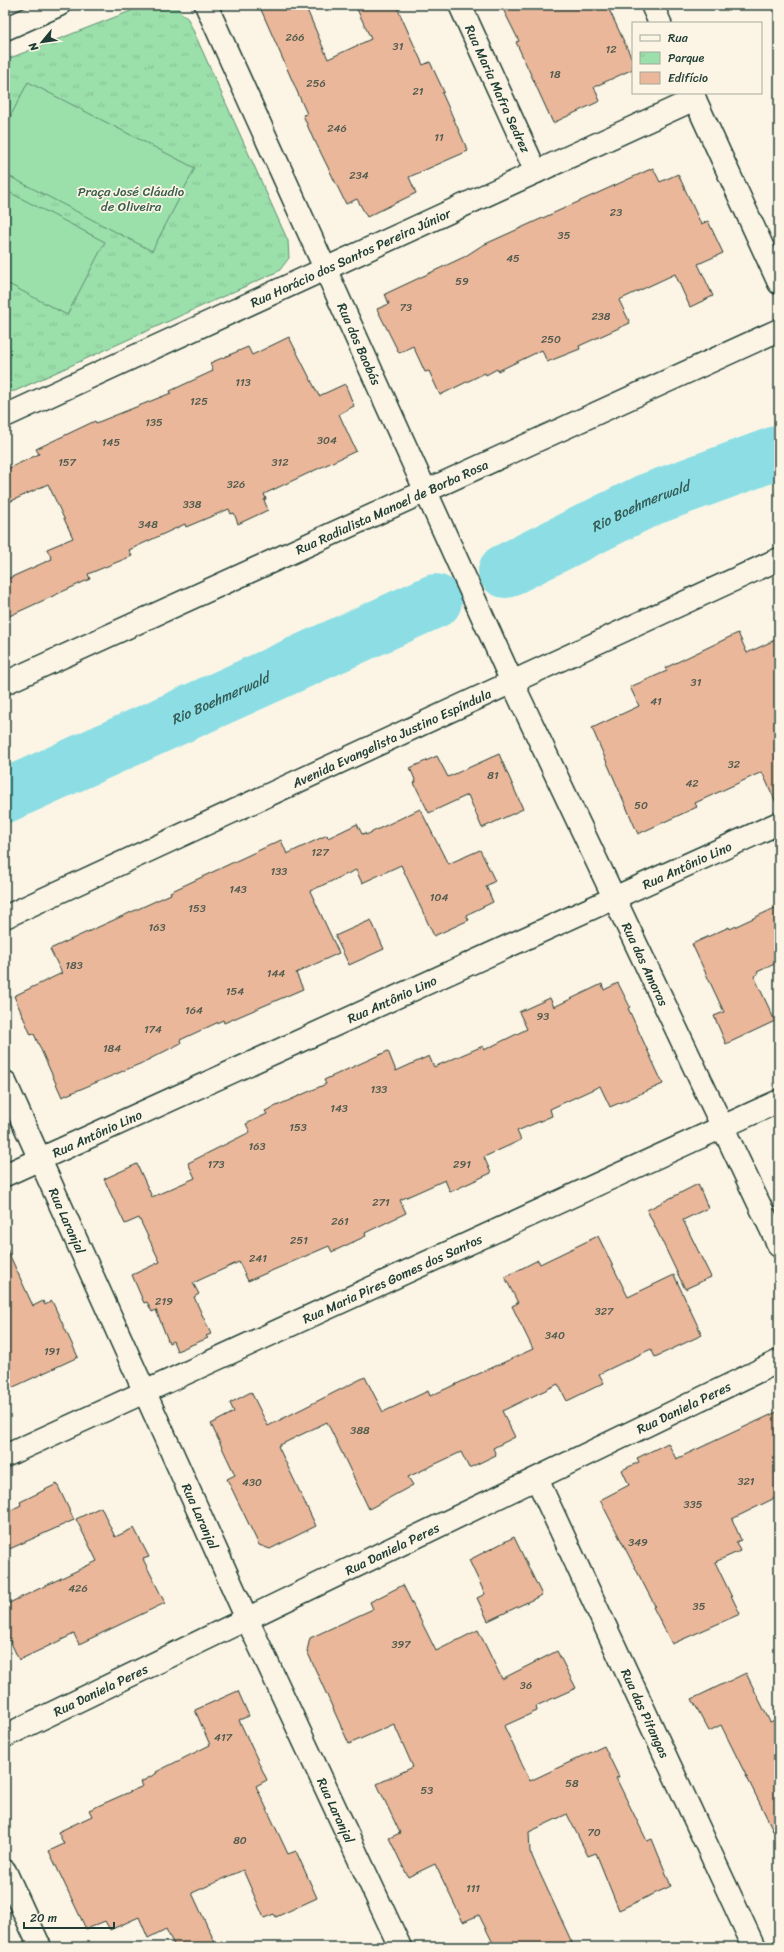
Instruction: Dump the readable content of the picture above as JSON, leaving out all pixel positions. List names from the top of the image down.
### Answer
{
  "streets": {
    "street": [
      "Rua Maria Mafra Sedrez",
      "Rua Horácio dos Santos Pereira Júnior",
      "Rua dos Baobás",
      "Rua Radialista Manoel de Borba Rosa",
      "Avenida Evangelista Justino Espíndula",
      "Rua Antônio Lino",
      "Rua das Amoras",
      "Rua Laranjal",
      "Rua Maria Pires Gomes dos Santos",
      "Rua Daniela Peres",
      "Rua das Pitangas"
    ]
  },
  "crossings": [
    ["Rua Maria Mafra Sedrez", "Rua Horácio dos Santos Pereira Júnior"],
    ["Rua Horácio dos Santos Pereira Júnior", "Rua dos Baobás"],
    ["Rua dos Baobás", "Rua Radialista Manoel de Borba Rosa"],
    ["Rua dos Baobás", "Avenida Evangelista Justino Espíndula"],
    ["Rua dos Baobás", "Rua das Amoras"],
    ["Avenida Evangelista Justino Espíndula", "Rua das Amoras"],
    ["Rua Antônio Lino", "Rua das Amoras"],
    ["Rua Antônio Lino", "Rua Laranjal"],
    ["Rua das Amoras", "Rua Maria Pires Gomes dos Santos"],
    ["Rua Laranjal", "Rua Maria Pires Gomes dos Santos"],
    ["Rua Laranjal", "Rua Daniela Peres"],
    ["Rua Daniela Peres", "Rua das Pitangas"]
  ],
  "water": ["Rio Boehmerwald"],
  "parks": ["Praça José Cláudio de Oliveira"],
  "house_numbers": [
    "266",
    "31",
    "12",
    "18",
    "256",
    "21",
    "246",
    "11",
    "234",
    "23",
    "35",
    "45",
    "59",
    "73",
    "238",
    "250",
    "113",
    "125",
    "135",
    "304",
    "145",
    "157",
    "312",
    "326",
    "338",
    "348",
    "31",
    "41",
    "32",
    "81",
    "42",
    "50",
    "127",
    "133",
    "143",
    "104",
    "153",
    "163",
    "183",
    "144",
    "154",
    "164",
    "93",
    "174",
    "184",
    "133",
    "143",
    "153",
    "163",
    "173",
    "291",
    "271",
    "261",
    "251",
    "241",
    "219",
    "327",
    "340",
    "191",
    "388",
    "321",
    "430",
    "335",
    "349",
    "426",
    "35",
    "397",
    "36",
    "417",
    "58",
    "53",
    "70",
    "80",
    "111"
  ],
  "legend": ["Rua", "Parque", "Edifício"],
  "scale_bar": "20 m",
  "north": "bottom left"
}
